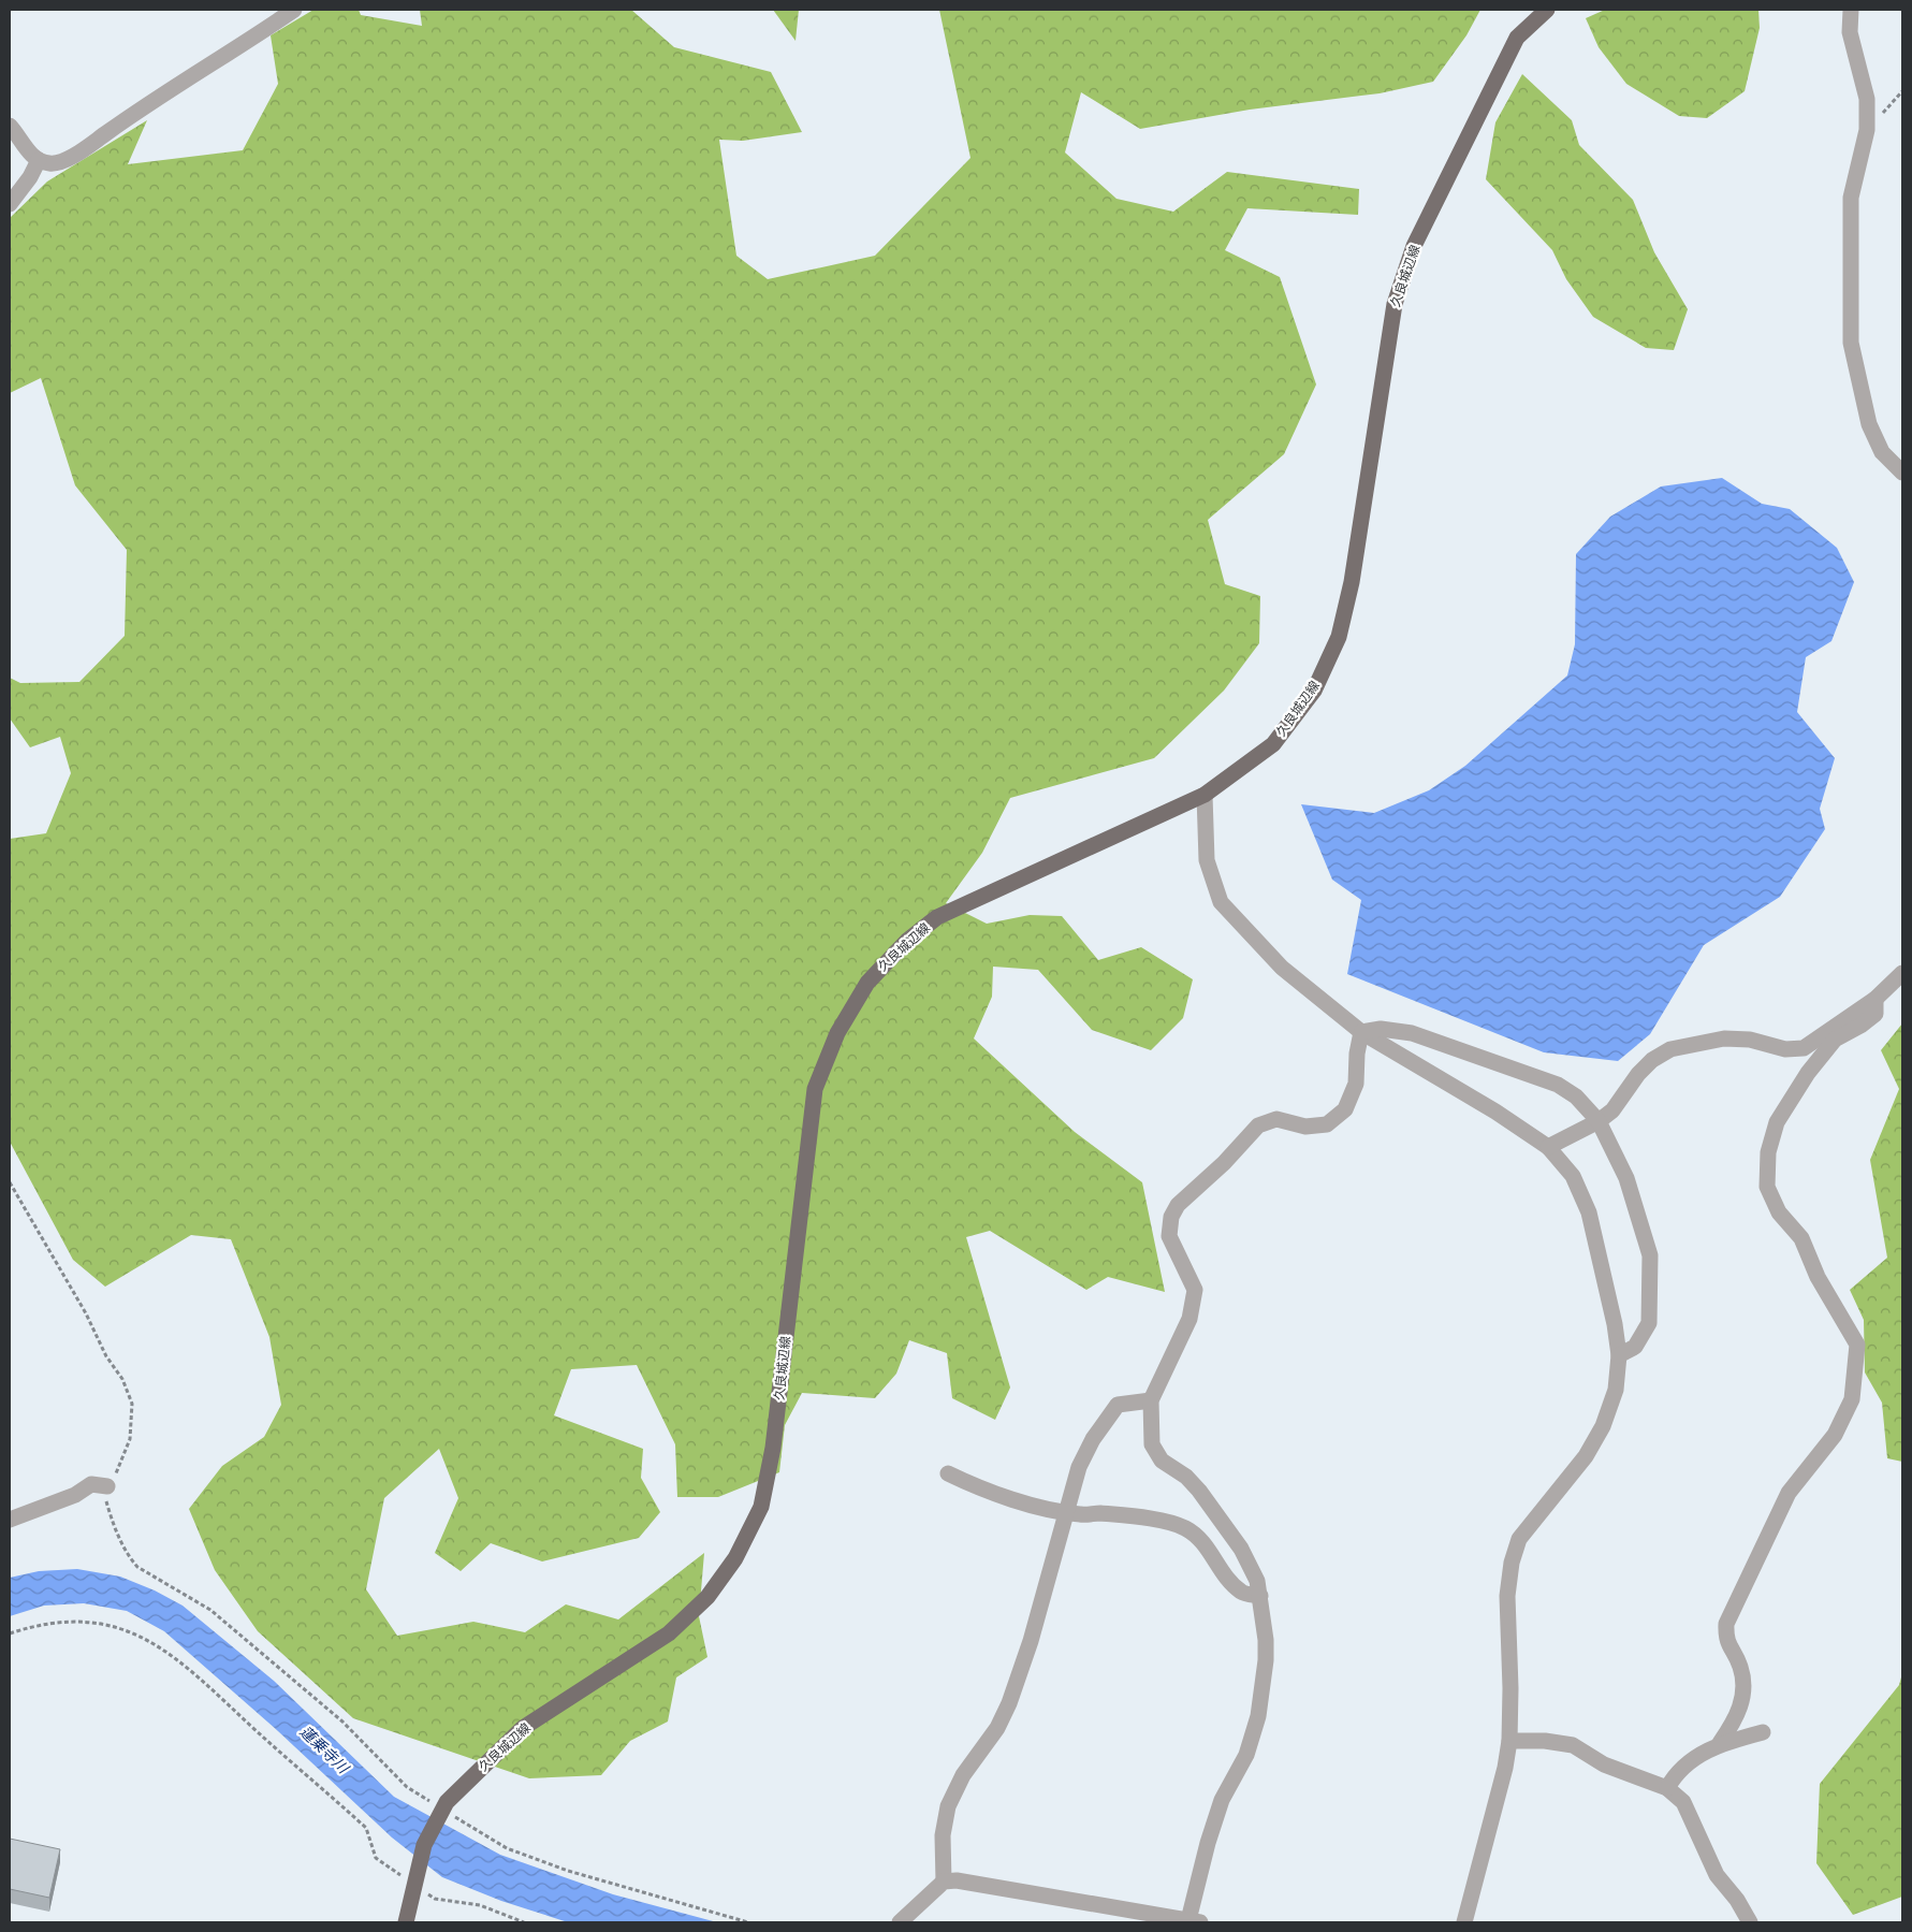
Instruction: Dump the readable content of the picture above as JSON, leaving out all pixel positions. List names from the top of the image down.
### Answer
{
  "streets": {
    "main road": ["久良城辺線"]
  },
  "water": ["蓮乗寺川"]
}
